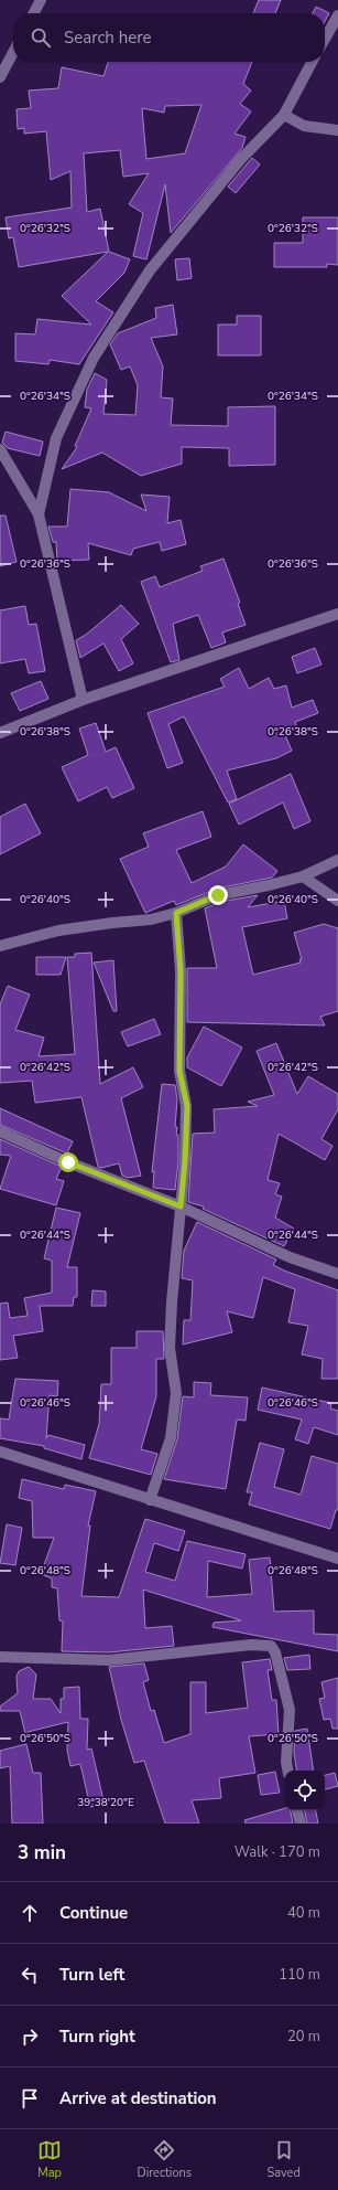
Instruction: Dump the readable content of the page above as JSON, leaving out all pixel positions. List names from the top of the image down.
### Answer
{
  "page": {
    "search": "Search here",
    "heading": ["3 min", "Walk · 170 m"],
    "list": [
      ["Continue", "40 m"],
      ["Turn left", "110 m"],
      ["Turn right", "20 m"],
      "Arrive at destination"
    ],
    "nav": ["Map", "Directions", "Saved"]
  },
  "coordinates": [
    "0°26'32\"S",
    "0°26'34\"S",
    "0°26'36\"S",
    "0°26'38\"S",
    "0°26'40\"S",
    "0°26'42\"S",
    "0°26'44\"S",
    "0°26'46\"S",
    "0°26'48\"S",
    "0°26'50\"S",
    "39°38'20\"E"
  ]
}
